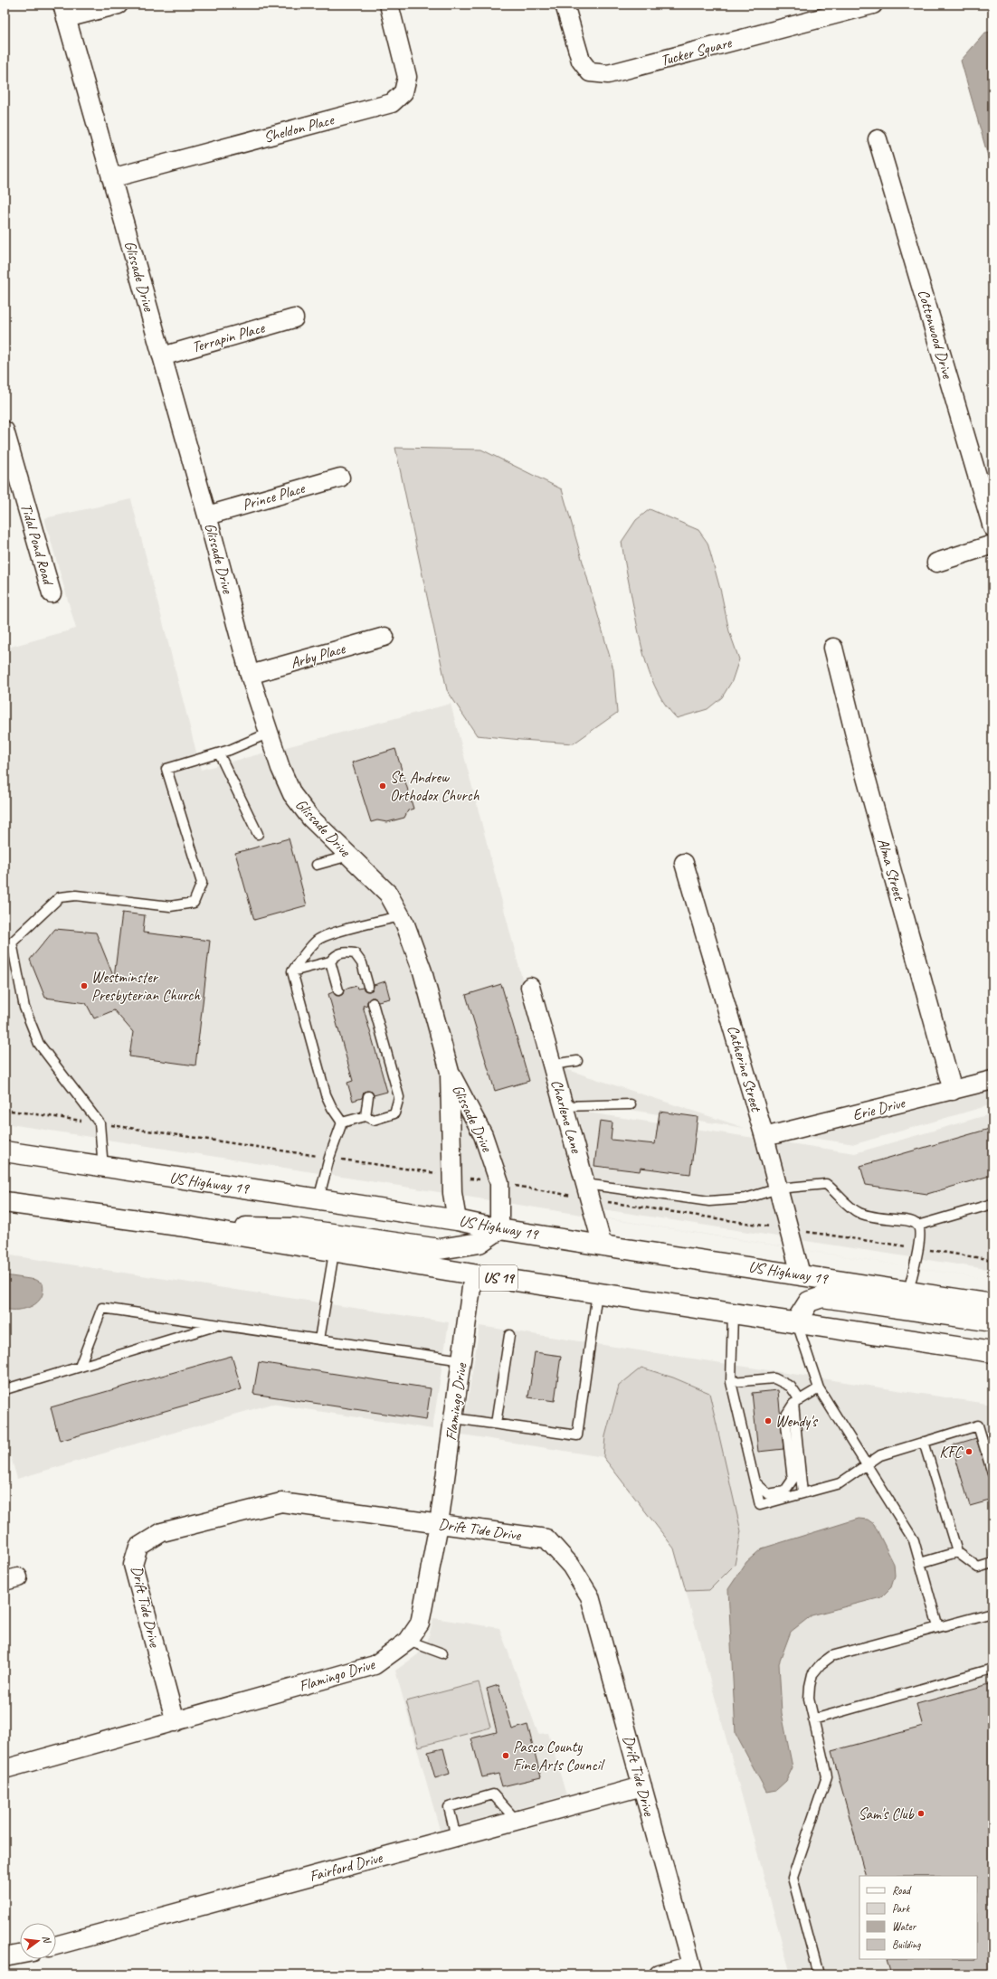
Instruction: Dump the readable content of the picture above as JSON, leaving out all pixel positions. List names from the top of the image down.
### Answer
{
  "streets": {
    "highway": ["US Highway 19", "US 19"],
    "street": [
      "Tucker Square",
      "Sheldon Place",
      "Glissade Drive",
      "Cottonwood Drive",
      "Terrapin Place",
      "Prince Place",
      "Tidal Pond Road",
      "Arby Place",
      "Alma Street",
      "Catherine Street",
      "Erie Drive",
      "Charlene Lane",
      "Flamingo Drive",
      "Drift Tide Drive",
      "Fairford Drive"
    ]
  },
  "crossings": [
    ["Sheldon Place", "Glissade Drive"],
    ["Glissade Drive", "Terrapin Place"],
    ["Glissade Drive", "Prince Place"],
    ["Glissade Drive", "Arby Place"],
    ["Glissade Drive", "US Highway 19"],
    ["Alma Street", "Erie Drive"],
    ["Catherine Street", "Erie Drive"],
    ["Catherine Street", "US Highway 19"],
    ["Charlene Lane", "US Highway 19"],
    ["US 19", "Flamingo Drive"],
    ["Flamingo Drive", "Drift Tide Drive"],
    ["Drift Tide Drive", "Fairford Drive"]
  ],
  "places": [
    "St. Andrew Orthodox Church",
    "Westminster Presbyterian Church",
    "Wendy's",
    "KFC",
    "Pasco County Fine Arts Council",
    "Sam's Club"
  ],
  "legend": [
    "Road",
    "Park",
    "Water",
    "Building"
  ],
  "north": "right"
}
